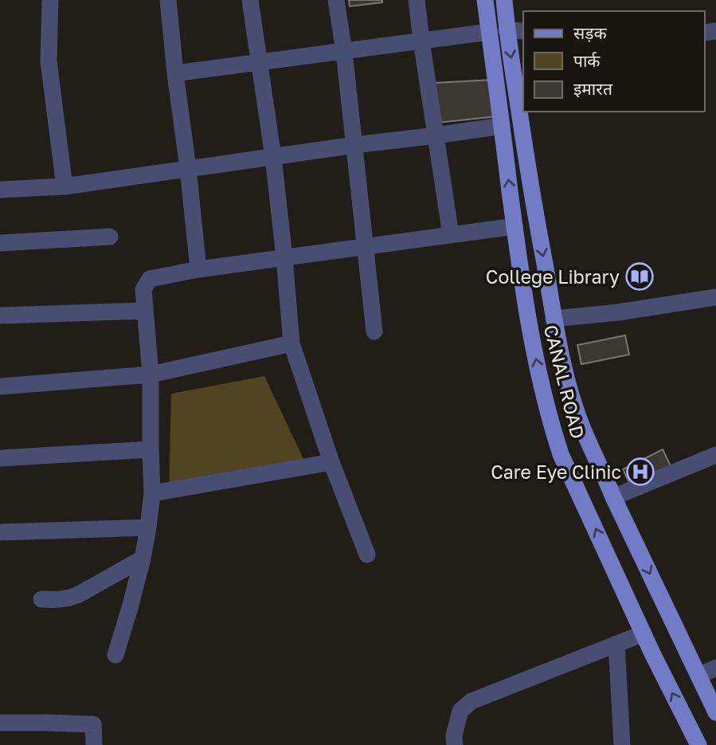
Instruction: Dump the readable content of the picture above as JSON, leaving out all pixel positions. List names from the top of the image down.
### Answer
{
  "streets": {
    "main road": ["CANAL ROAD"]
  },
  "places": {
    "library": ["College Library"],
    "hospital": ["Care Eye Clinic"]
  },
  "legend": ["सड़क", "पार्क", "इमारत"]
}
